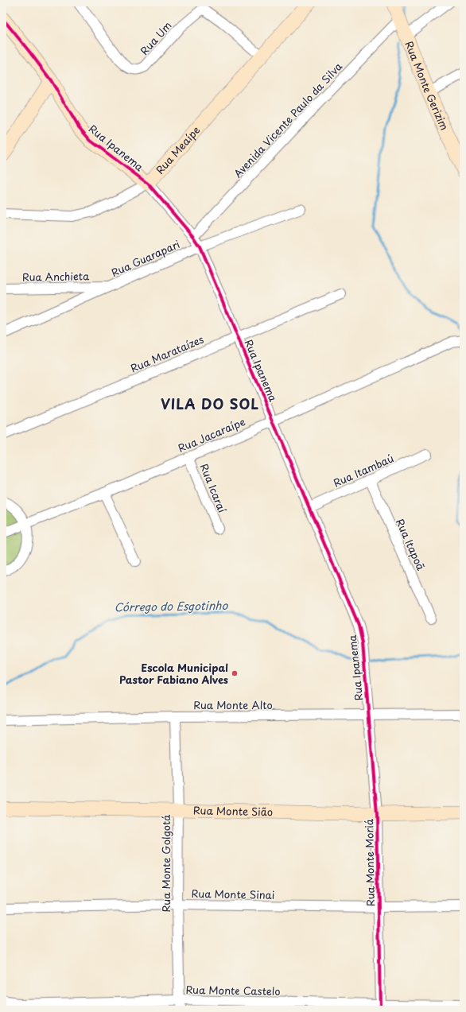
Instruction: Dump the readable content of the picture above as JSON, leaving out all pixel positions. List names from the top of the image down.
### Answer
{
  "streets": {
    "street": [
      "Rua Um",
      "Rua Monte Gerizim",
      "Avenida Vicente Paulo da Silva",
      "Rua Ipanema",
      "Rua Meaípe",
      "Rua Guarapari",
      "Rua Anchieta",
      "Rua Marataízes",
      "Rua Jacaraípe",
      "Rua Itambaú",
      "Rua Icaraí",
      "Rua Itapoã",
      "Rua Monte Alto",
      "Rua Monte Sião",
      "Rua Monte Moriá",
      "Rua Monte Golgotá",
      "Rua Monte Sinai",
      "Rua Monte Castelo"
    ]
  },
  "crossings": [
    ["Rua Um", "Rua Meaípe"],
    ["Rua Monte Gerizim", "Avenida Vicente Paulo da Silva"],
    ["Avenida Vicente Paulo da Silva", "Rua Ipanema"],
    ["Rua Ipanema", "Rua Meaípe"],
    ["Rua Ipanema", "Rua Guarapari"],
    ["Rua Ipanema", "Rua Marataízes"],
    ["Rua Ipanema", "Rua Jacaraípe"],
    ["Rua Ipanema", "Rua Itambaú"],
    ["Rua Ipanema", "Rua Monte Alto"],
    ["Rua Ipanema", "Rua Monte Moriá"],
    ["Rua Guarapari", "Rua Anchieta"],
    ["Rua Jacaraípe", "Rua Icaraí"],
    ["Rua Itambaú", "Rua Itapoã"],
    ["Rua Monte Alto", "Rua Monte Moriá"],
    ["Rua Monte Alto", "Rua Monte Golgotá"],
    ["Rua Monte Sião", "Rua Monte Moriá"],
    ["Rua Monte Sião", "Rua Monte Golgotá"],
    ["Rua Monte Moriá", "Rua Monte Sinai"],
    ["Rua Monte Moriá", "Rua Monte Castelo"],
    ["Rua Monte Golgotá", "Rua Monte Sinai"],
    ["Rua Monte Golgotá", "Rua Monte Castelo"]
  ],
  "districts": ["VILA DO SOL"],
  "water": ["Córrego do Esgotinho"],
  "places": ["Escola Municipal Pastor Fabiano Alves"]
}
